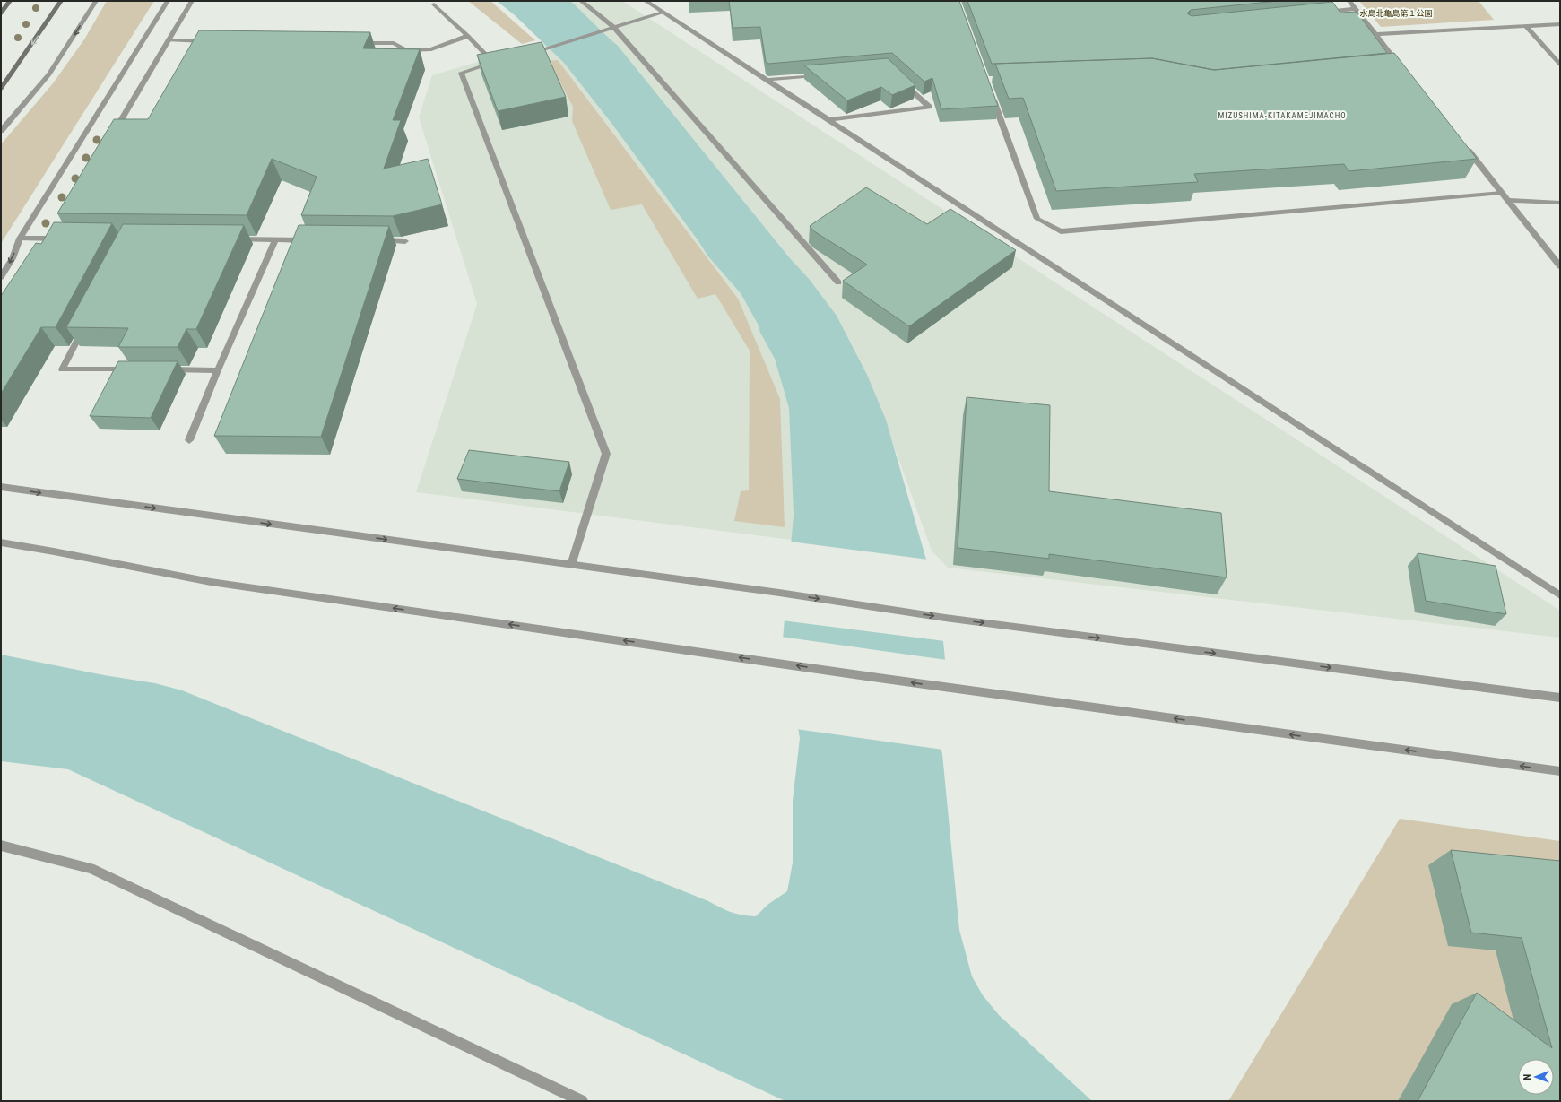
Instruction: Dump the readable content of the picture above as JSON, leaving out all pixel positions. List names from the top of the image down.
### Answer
{
  "districts": ["MIZUSHIMA-KITAKAMEJIMACHO"],
  "parks": ["水島北亀島第１公園"],
  "north": "left"
}
